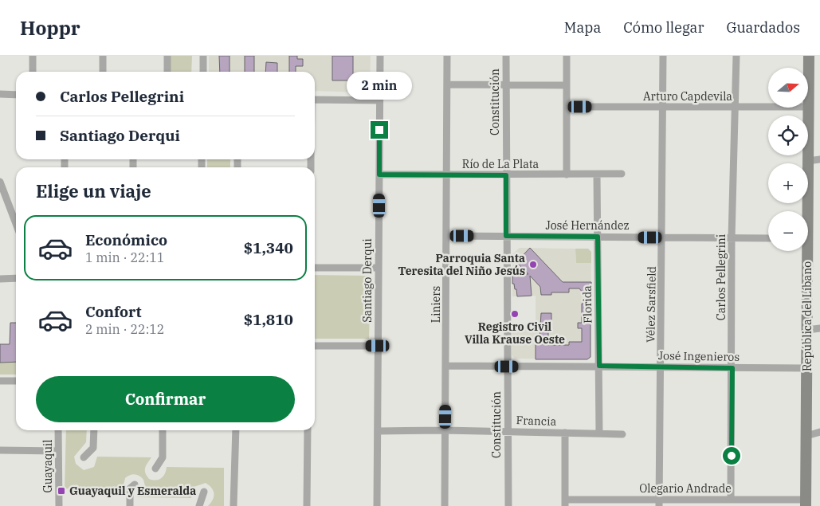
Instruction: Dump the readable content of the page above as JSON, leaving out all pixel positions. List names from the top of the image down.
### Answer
{
  "streets": {
    "main road": ["República del Líbano"],
    "street": [
      "Arturo Capdevila",
      "Constitución",
      "Río de La Plata",
      "José Hernández",
      "Carlos Pellegrini",
      "Santiago Derqui",
      "Liniers",
      "Florida",
      "Vélez Sarsfield",
      "José Ingenieros",
      "Francia",
      "Guayaquil",
      "Olegario Andrade"
    ]
  },
  "crossings": [
    ["Arturo Capdevila", "Carlos Pellegrini"],
    ["Arturo Capdevila", "Vélez Sarsfield"],
    ["Arturo Capdevila", "República del Líbano"],
    ["Constitución", "Río de La Plata"],
    ["Constitución", "José Hernández"],
    ["Constitución", "José Ingenieros"],
    ["Constitución", "Francia"],
    ["Río de La Plata", "Santiago Derqui"],
    ["Río de La Plata", "Liniers"],
    ["Río de La Plata", "Florida"],
    ["José Hernández", "Carlos Pellegrini"],
    ["José Hernández", "Liniers"],
    ["José Hernández", "Florida"],
    ["José Hernández", "Vélez Sarsfield"],
    ["Carlos Pellegrini", "José Ingenieros"],
    ["Carlos Pellegrini", "Olegario Andrade"],
    ["Santiago Derqui", "Francia"],
    ["Liniers", "José Ingenieros"],
    ["Liniers", "Francia"],
    ["Florida", "José Ingenieros"],
    ["Florida", "Francia"],
    ["Vélez Sarsfield", "José Ingenieros"],
    ["Vélez Sarsfield", "Olegario Andrade"],
    ["República del Líbano", "José Ingenieros"],
    ["República del Líbano", "Olegario Andrade"]
  ],
  "places": {
    "other": ["Parroquia Santa Teresita del Niño Jesús", "Registro Civil Villa Krause Oeste"],
    "transit": ["Guayaquil y Esmeralda"]
  },
  "north": "right",
  "page": {
    "header": "Hoppr",
    "nav": ["Mapa", "Cómo llegar", "Guardados"],
    "map_buttons": ["+", "−"],
    "bubble": "2 min",
    "banner": ["Carlos Pellegrini", "Santiago Derqui"],
    "heading": "Elige un viaje",
    "list": [
      {
        "name": "Económico",
        "note": "1 min · 22:11",
        "value": "$1,340"
      },
      {
        "name": "Confort",
        "note": "2 min · 22:12",
        "value": "$1,810"
      }
    ],
    "buttons": "Confirmar"
  }
}
